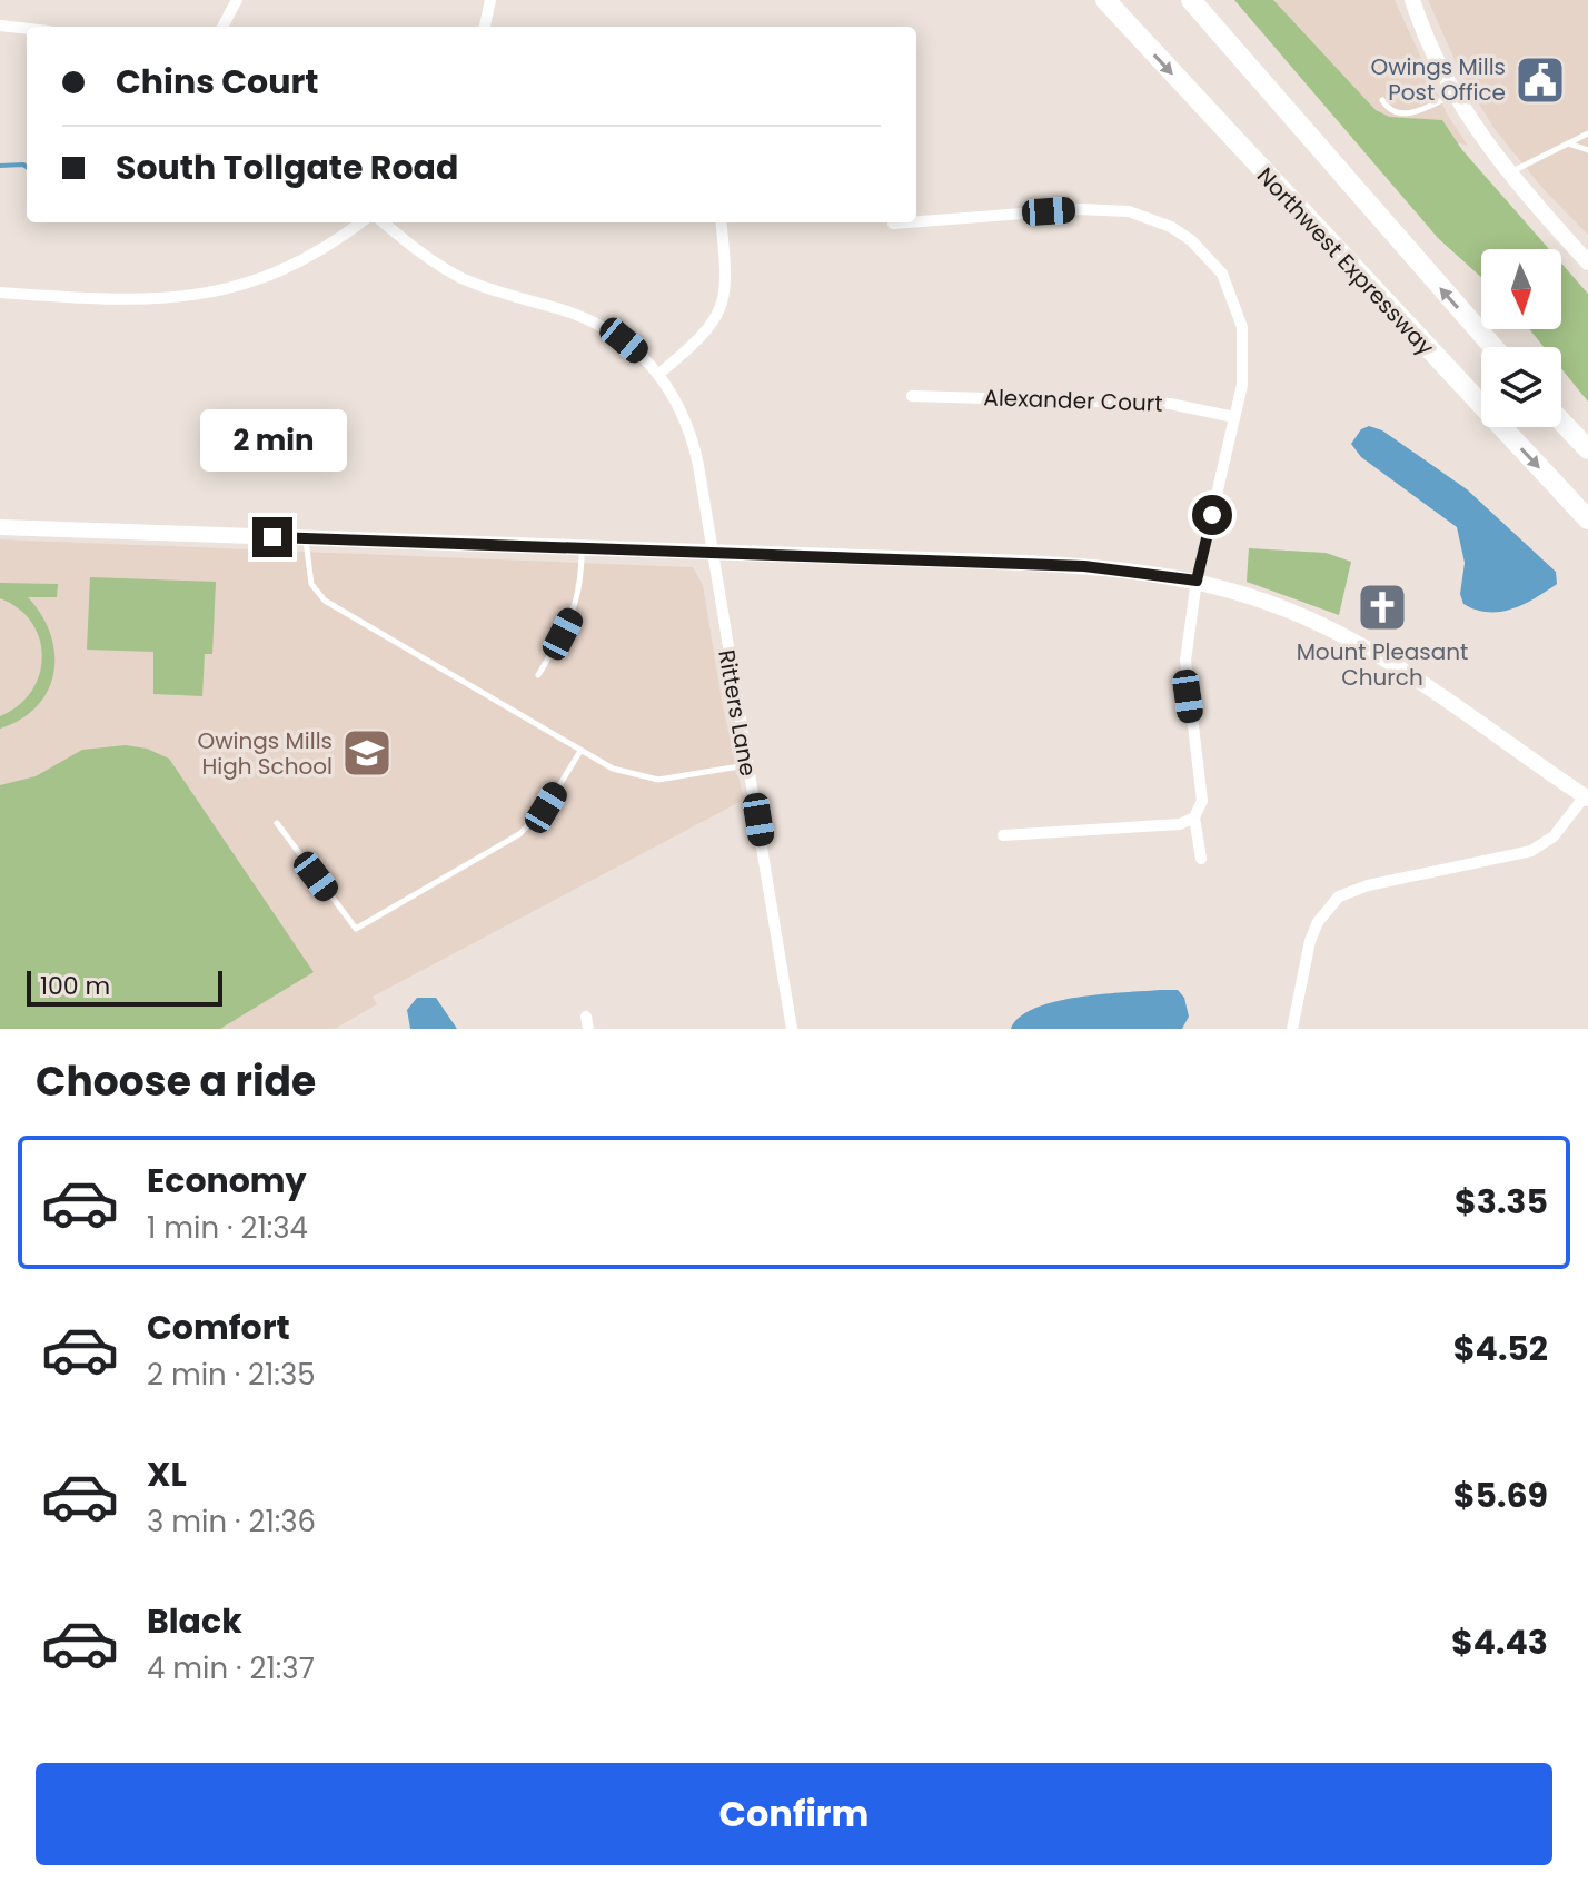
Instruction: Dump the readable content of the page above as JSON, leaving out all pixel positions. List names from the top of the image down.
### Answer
{
  "streets": {
    "highway": ["Northwest Expressway"],
    "street": ["Alexander Court", "Ritters Lane"]
  },
  "places": {
    "public building": ["Owings Mills Post Office"],
    "church": ["Mount Pleasant Church"],
    "school or university": ["Owings Mills High School"]
  },
  "scale_bar": "100 m",
  "north": "bottom",
  "page": {
    "banner": ["Chins Court", "South Tollgate Road"],
    "bubble": "2 min",
    "scale": "100 m",
    "heading": "Choose a ride",
    "list": [
      {
        "name": "Economy",
        "note": "1 min · 21:34",
        "value": "$3.35"
      },
      {
        "name": "Comfort",
        "note": "2 min · 21:35",
        "value": "$4.52"
      },
      {
        "name": "XL",
        "note": "3 min · 21:36",
        "value": "$5.69"
      },
      {
        "name": "Black",
        "note": "4 min · 21:37",
        "value": "$4.43"
      }
    ],
    "buttons": "Confirm"
  }
}
